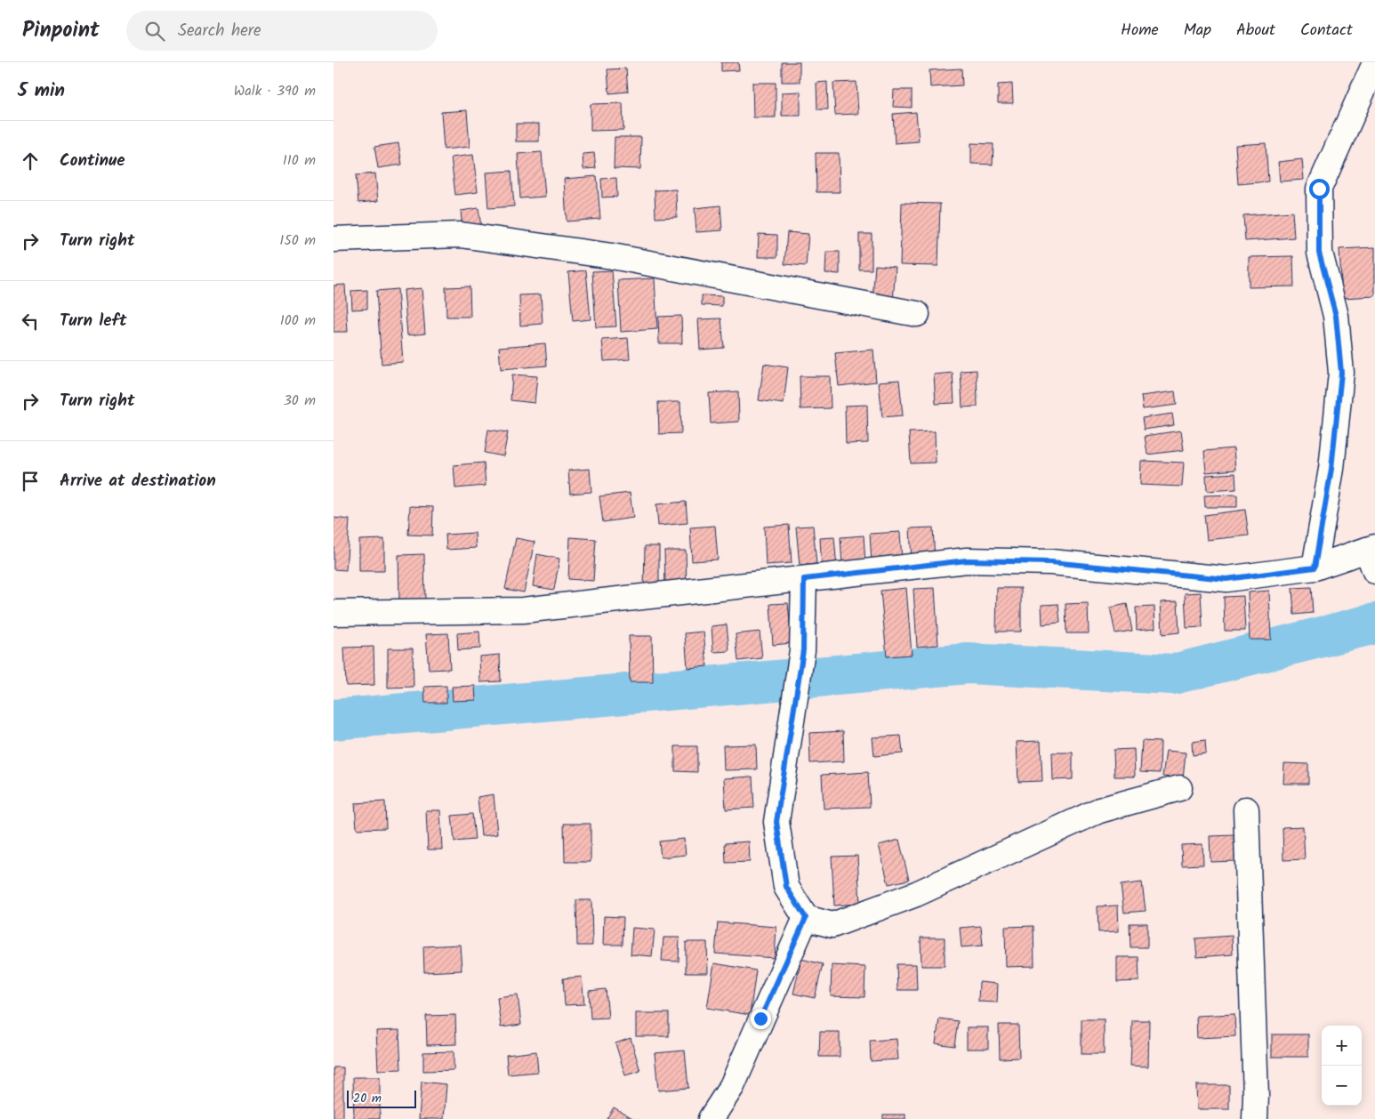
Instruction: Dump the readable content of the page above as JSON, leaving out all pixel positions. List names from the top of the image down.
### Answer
{
  "scale_bar": "20 m",
  "page": {
    "header": "Pinpoint",
    "search": "Search here",
    "nav": [
      "Home",
      "Map",
      "About",
      "Contact"
    ],
    "heading": ["5 min", "Walk · 390 m"],
    "list": [
      ["Continue", "110 m"],
      ["Turn right", "150 m"],
      ["Turn left", "100 m"],
      ["Turn right", "30 m"],
      "Arrive at destination"
    ],
    "map_buttons": ["+", "−"],
    "scale": "20 m"
  }
}
